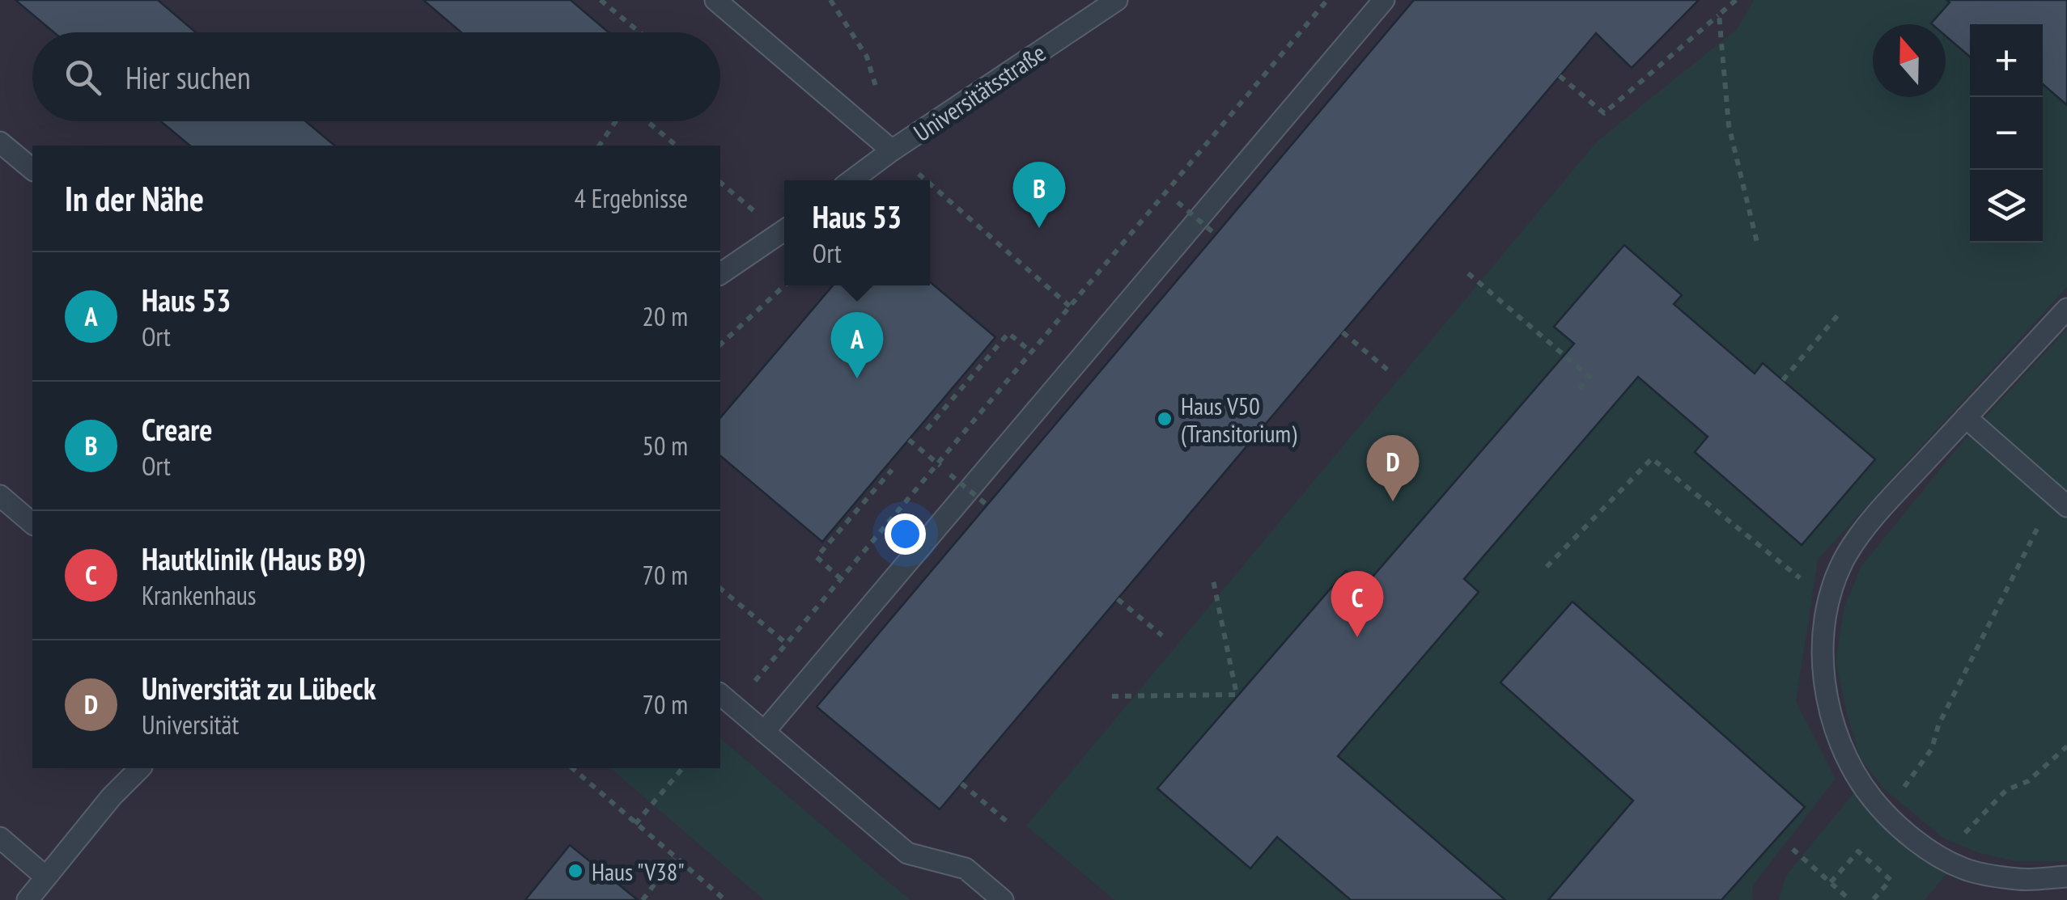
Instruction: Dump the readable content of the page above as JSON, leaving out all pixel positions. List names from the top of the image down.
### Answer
{
  "streets": {
    "lane": ["Universitätsstraße"]
  },
  "places": ["Haus V50 (Transitorium)", "Haus \"V38\""],
  "north": "top",
  "page": {
    "map_buttons": ["+", "−"],
    "search": "Hier suchen",
    "heading": ["In der Nähe", "4 Ergebnisse"],
    "pins": [
      "B",
      "A",
      "D",
      "C"
    ],
    "popup": ["Haus 53", "Ort"],
    "list": [
      {
        "mark": "A",
        "name": "Haus 53",
        "note": "Ort",
        "value": "20 m"
      },
      {
        "mark": "B",
        "name": "Creare",
        "note": "Ort",
        "value": "50 m"
      },
      {
        "mark": "C",
        "name": "Hautklinik (Haus B9)",
        "note": "Krankenhaus",
        "value": "70 m"
      },
      {
        "mark": "D",
        "name": "Universität zu Lübeck",
        "note": "Universität",
        "value": "70 m"
      }
    ]
  }
}
